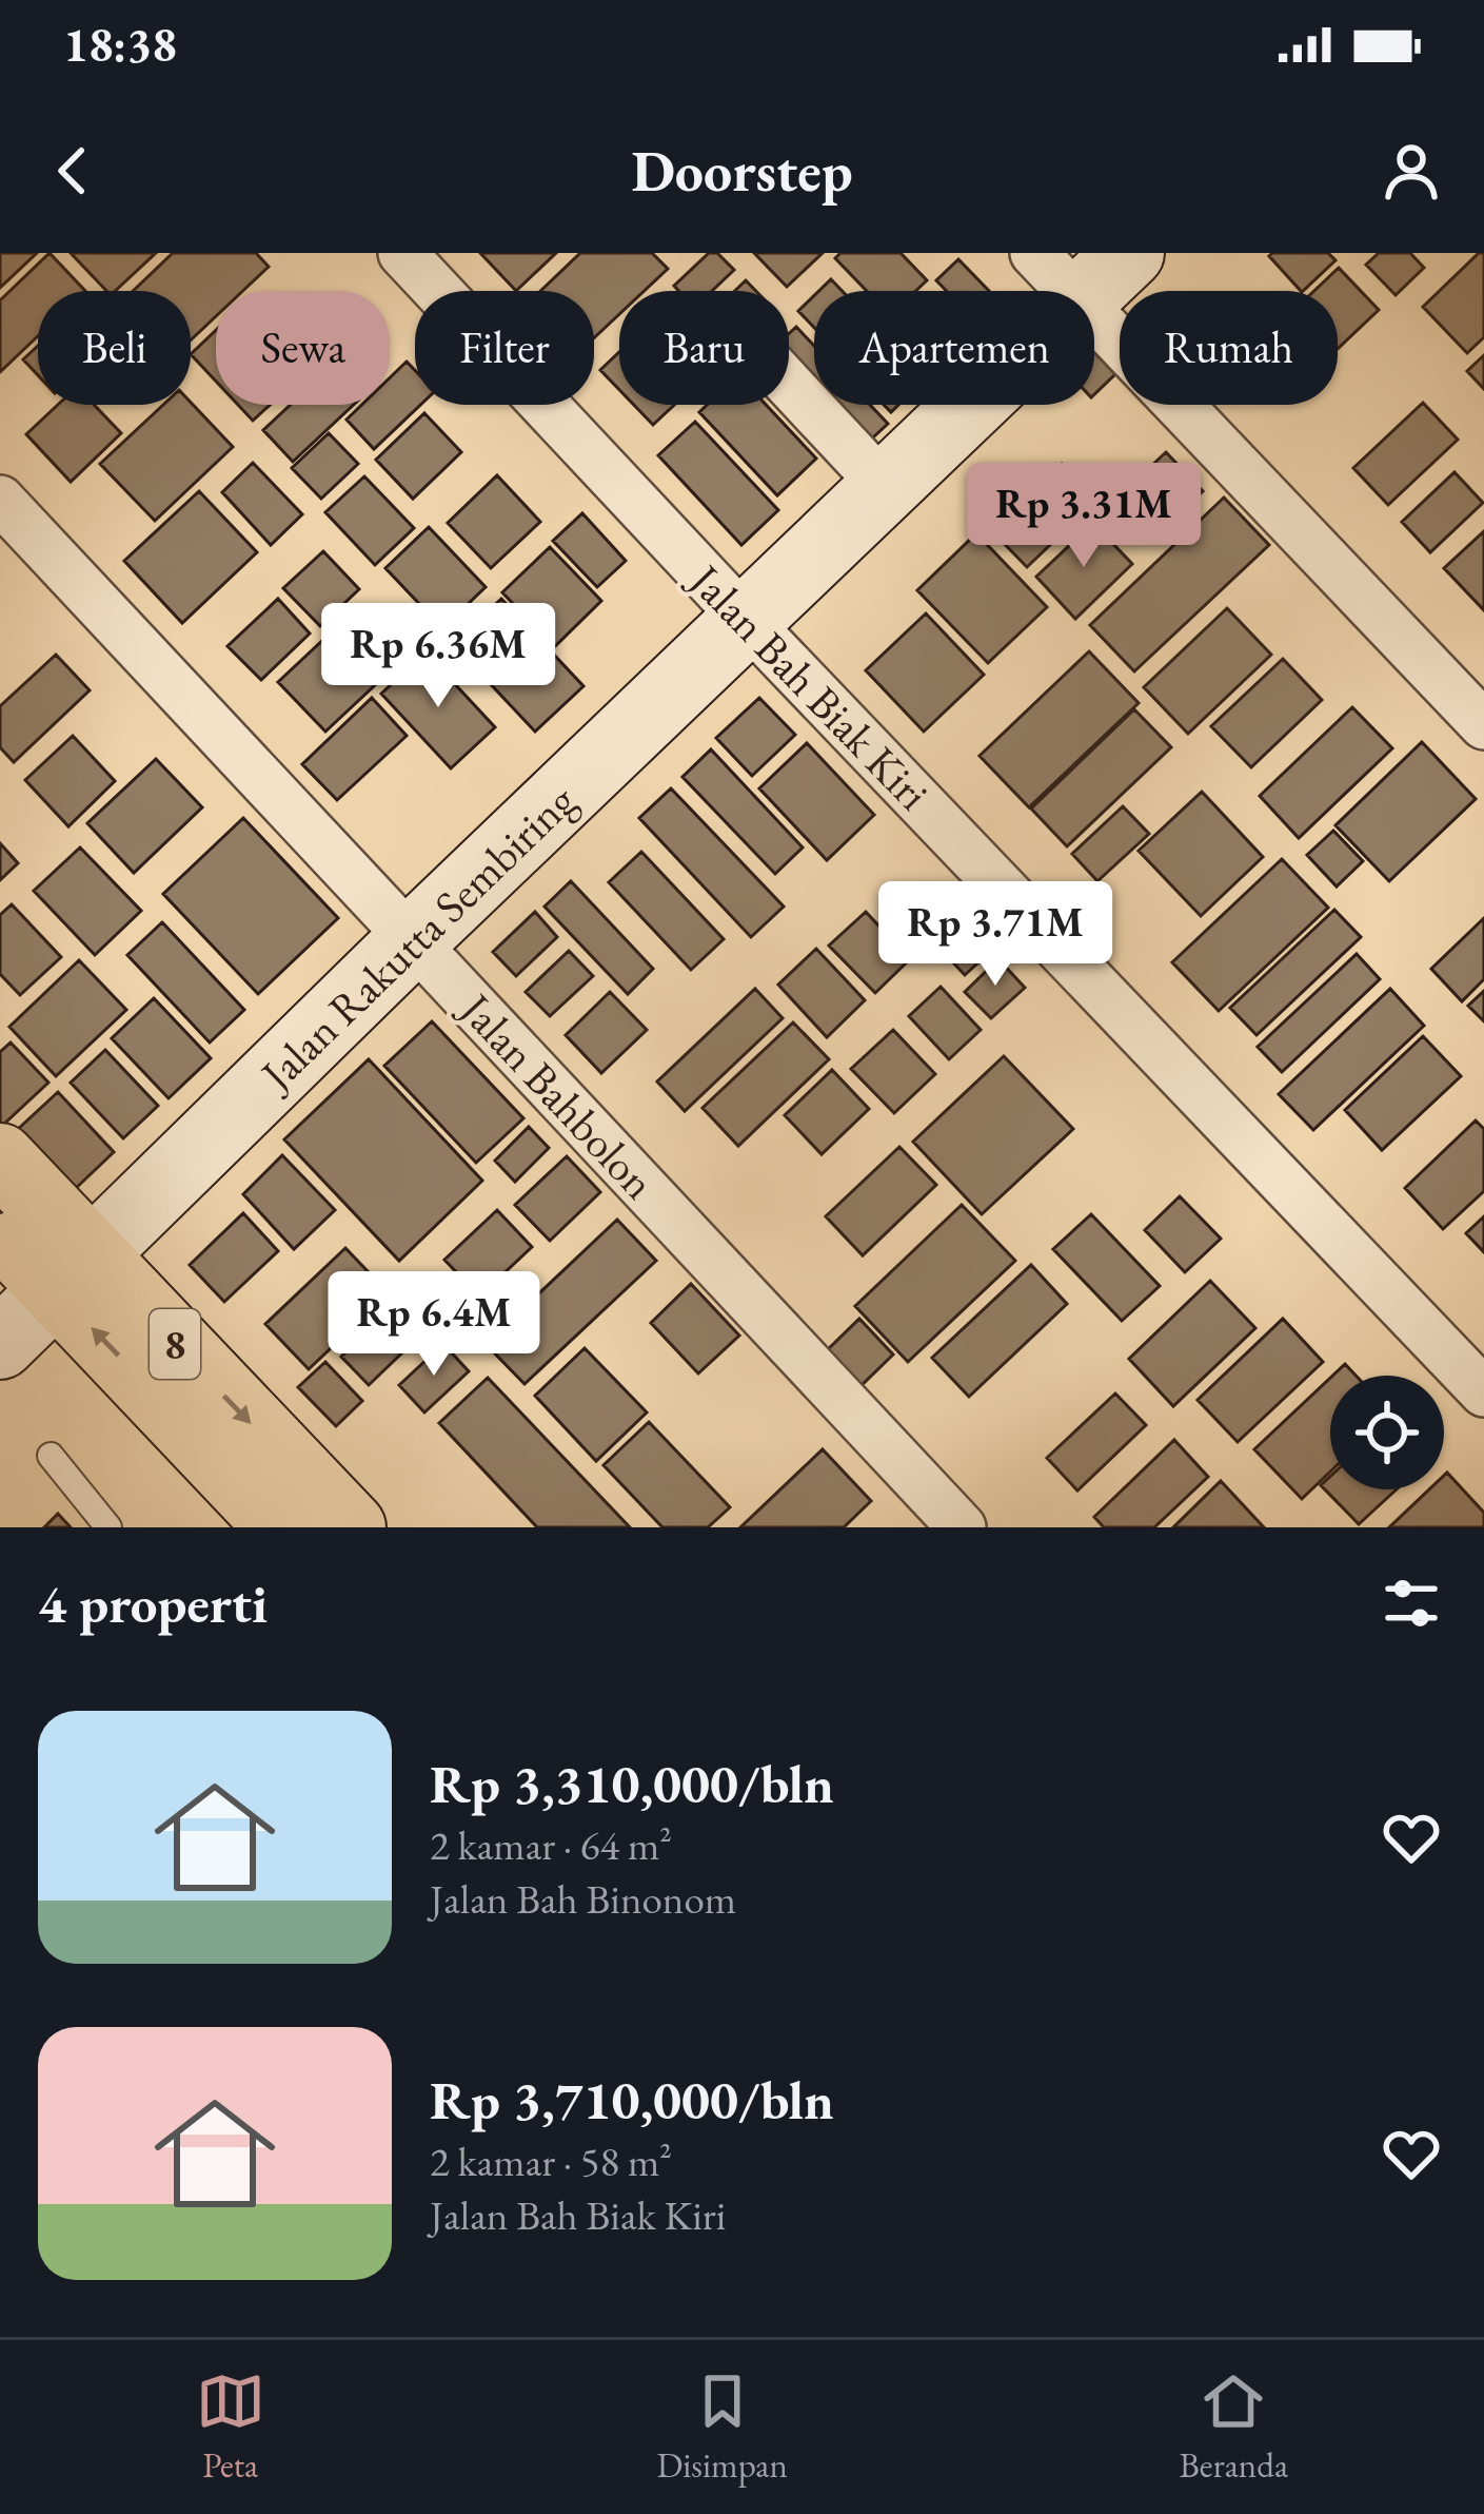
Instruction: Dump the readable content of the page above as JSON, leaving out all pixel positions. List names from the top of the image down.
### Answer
{
  "streets": {
    "highway": ["8"],
    "main road": ["Jalan Rakutta Sembiring"],
    "street": ["Jalan Bah Biak Kiri", "Jalan Bahbolon"]
  },
  "crossings": [
    ["Jalan Bah Biak Kiri", "Jalan Rakutta Sembiring"],
    ["Jalan Rakutta Sembiring", "Jalan Bahbolon"],
    ["Jalan Rakutta Sembiring", "8"]
  ],
  "page": {
    "status": "18:38",
    "header": "Doorstep",
    "chip": [
      "Beli",
      "Sewa",
      "Filter",
      "Baru",
      "Apartemen",
      "Rumah"
    ],
    "price": [
      "Rp 3.31M",
      "Rp 6.36M",
      "Rp 3.71M",
      "Rp 6.4M"
    ],
    "heading": "4 properti",
    "list": [
      {
        "name": "Rp 3,310,000/bln",
        "note": "2 kamar · 64 m² · Jalan Bah Binonom"
      },
      {
        "name": "Rp 3,710,000/bln",
        "note": "2 kamar · 58 m² · Jalan Bah Biak Kiri"
      }
    ],
    "tabs": ["Peta", "Disimpan", "Beranda"]
  }
}
